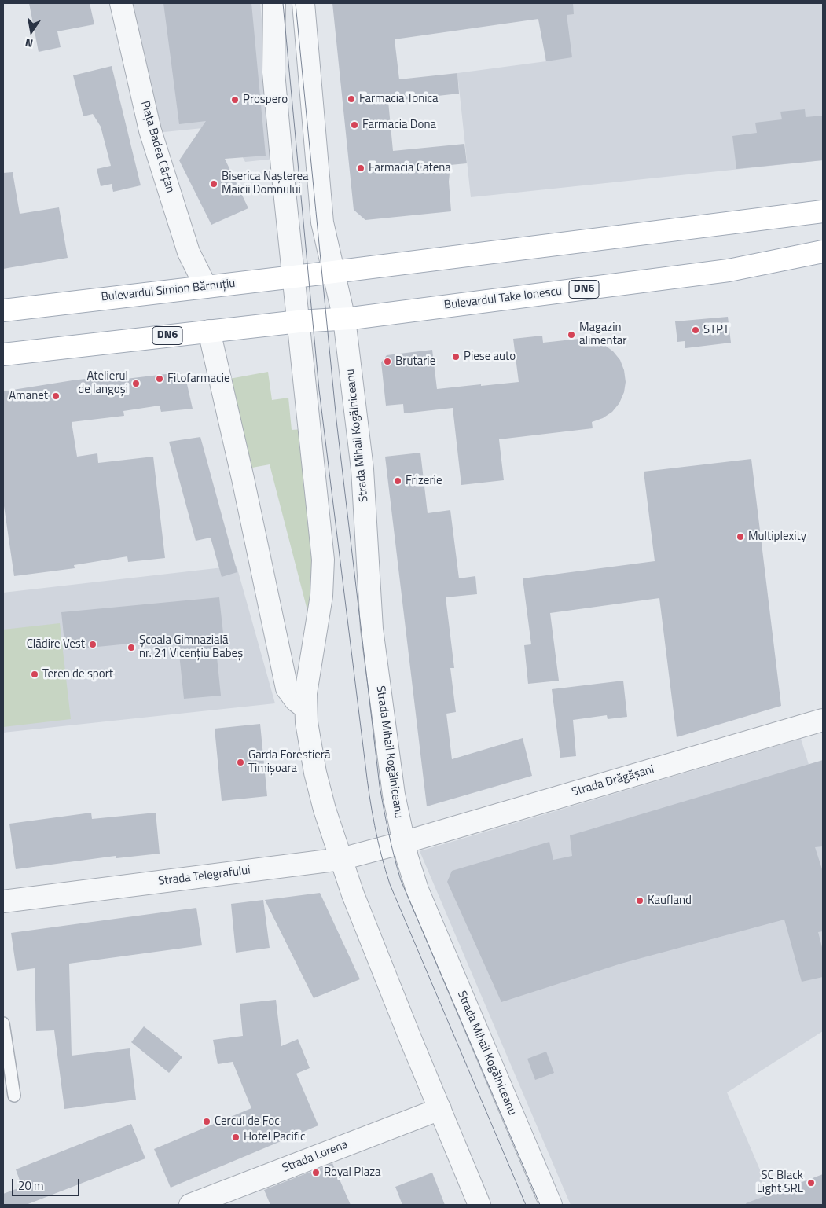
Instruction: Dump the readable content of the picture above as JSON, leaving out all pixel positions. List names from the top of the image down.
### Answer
{
  "streets": {
    "main road": ["DN6", "Bulevardul Simion Bărnuțiu", "Bulevardul Take Ionescu"],
    "street": [
      "Piața Badea Cârțan",
      "Strada Mihail Kogălniceanu",
      "Strada Drăgășani",
      "Strada Telegrafului",
      "Strada Lorena"
    ]
  },
  "crossings": [
    ["Piața Badea Cârțan", "Bulevardul Simion Bărnuțiu"],
    ["DN6", "Bulevardul Take Ionescu"],
    ["Bulevardul Simion Bărnuțiu", "Strada Mihail Kogălniceanu"],
    ["Bulevardul Take Ionescu", "Strada Mihail Kogălniceanu"],
    ["Strada Mihail Kogălniceanu", "Strada Drăgășani"],
    ["Strada Mihail Kogălniceanu", "Strada Telegrafului"],
    ["Strada Drăgășani", "Strada Telegrafului"]
  ],
  "places": [
    "Farmacia Tonica",
    "Prospero",
    "Farmacia Dona",
    "Farmacia Catena",
    "Biserica Nașterea Maicii Domnului",
    "STPT",
    "Magazin alimentar",
    "Piese auto",
    "Brutarie",
    "Fitofarmacie",
    "Atelierul de langoși",
    "Amanet",
    "Frizerie",
    "Multiplexity",
    "Clădire Vest",
    "Școala Gimnazială nr. 21 Vicențiu Babeș",
    "Teren de sport",
    "Garda Forestieră Timișoara",
    "Kaufland",
    "Cercul de Foc",
    "Hotel Pacific",
    "Royal Plaza",
    "SC Black Light SRL"
  ],
  "scale_bar": "20 m",
  "north": "bottom"
}
